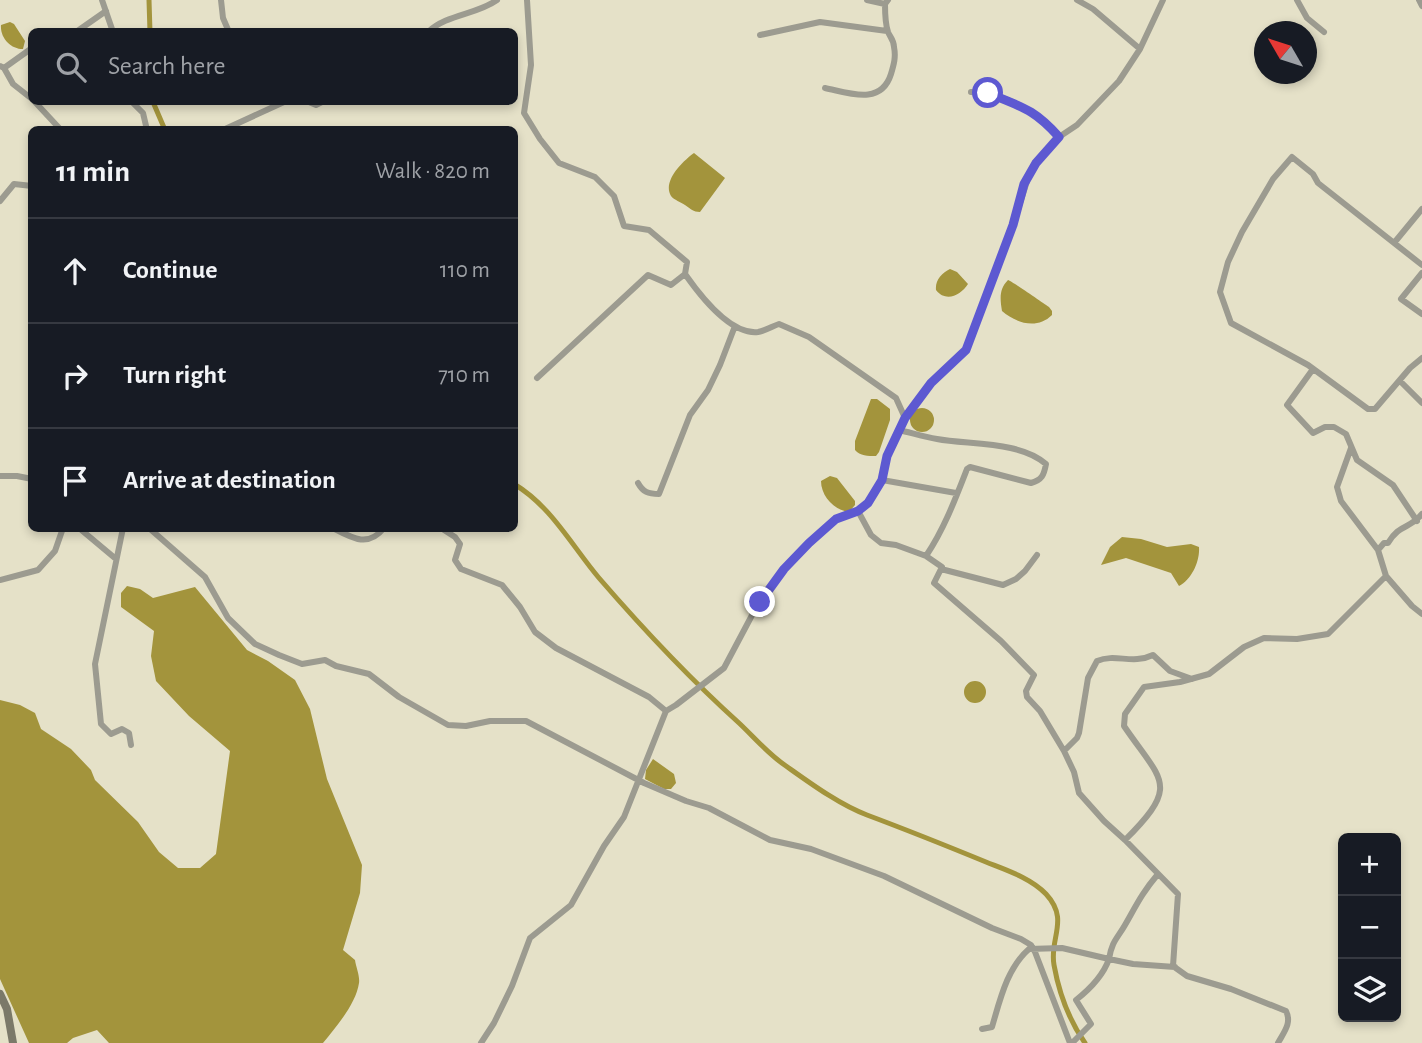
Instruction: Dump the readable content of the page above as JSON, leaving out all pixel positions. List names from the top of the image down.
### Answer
{
  "north": "top left",
  "page": {
    "search": "Search here",
    "heading": ["11 min", "Walk · 820 m"],
    "list": [
      ["Continue", "110 m"],
      ["Turn right", "710 m"],
      "Arrive at destination"
    ],
    "map_buttons": ["+", "−"]
  }
}
